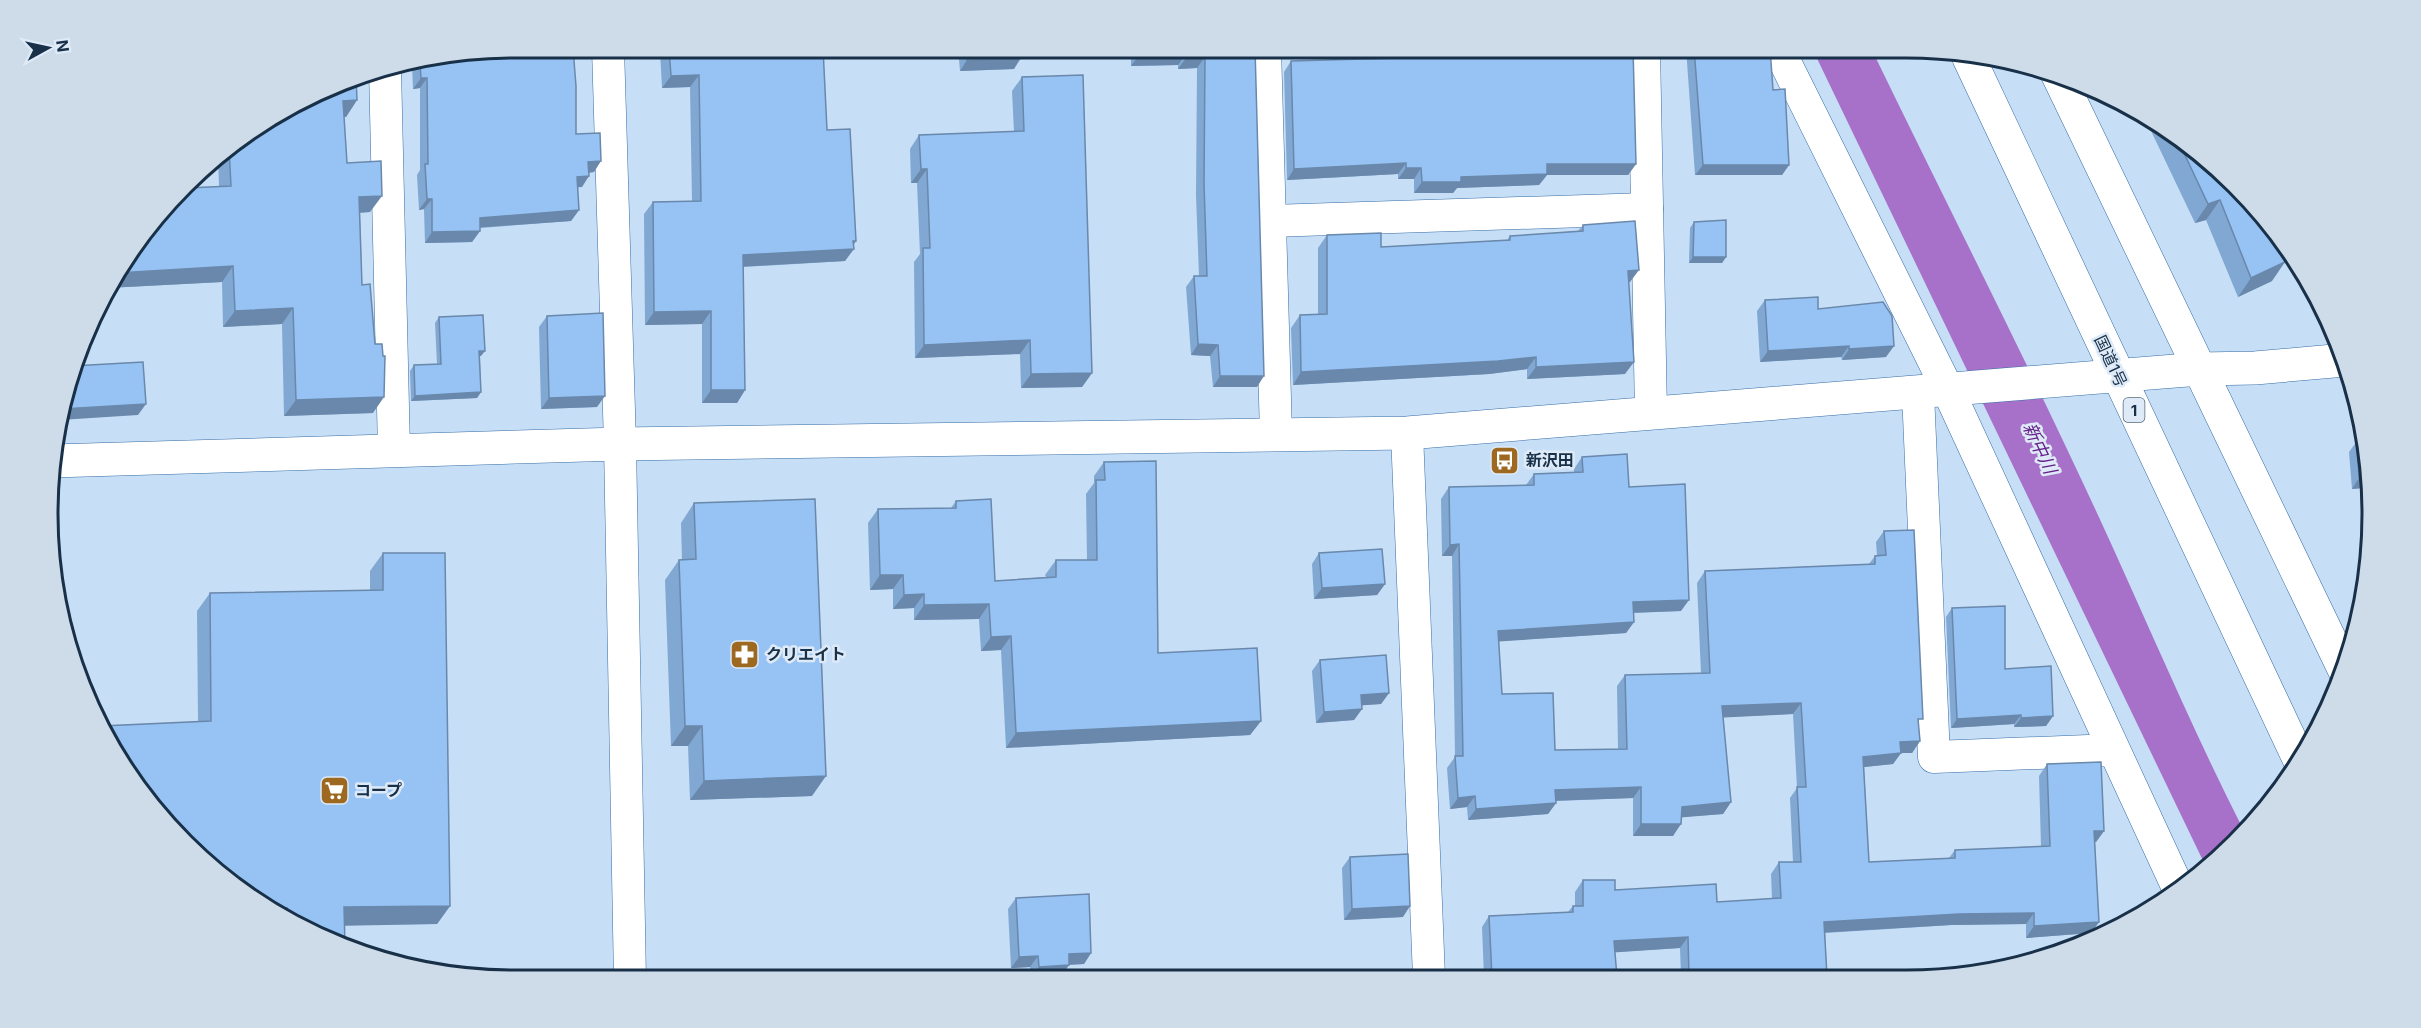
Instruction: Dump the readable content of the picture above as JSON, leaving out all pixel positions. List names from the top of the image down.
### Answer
{
  "streets": {
    "main road": ["国道1号", "1"]
  },
  "water": ["新中川"],
  "places": {
    "bus stop": ["新沢田"],
    "pharmacy": ["クリエイト"],
    "supermarket": ["コープ"]
  },
  "north": "right"
}
